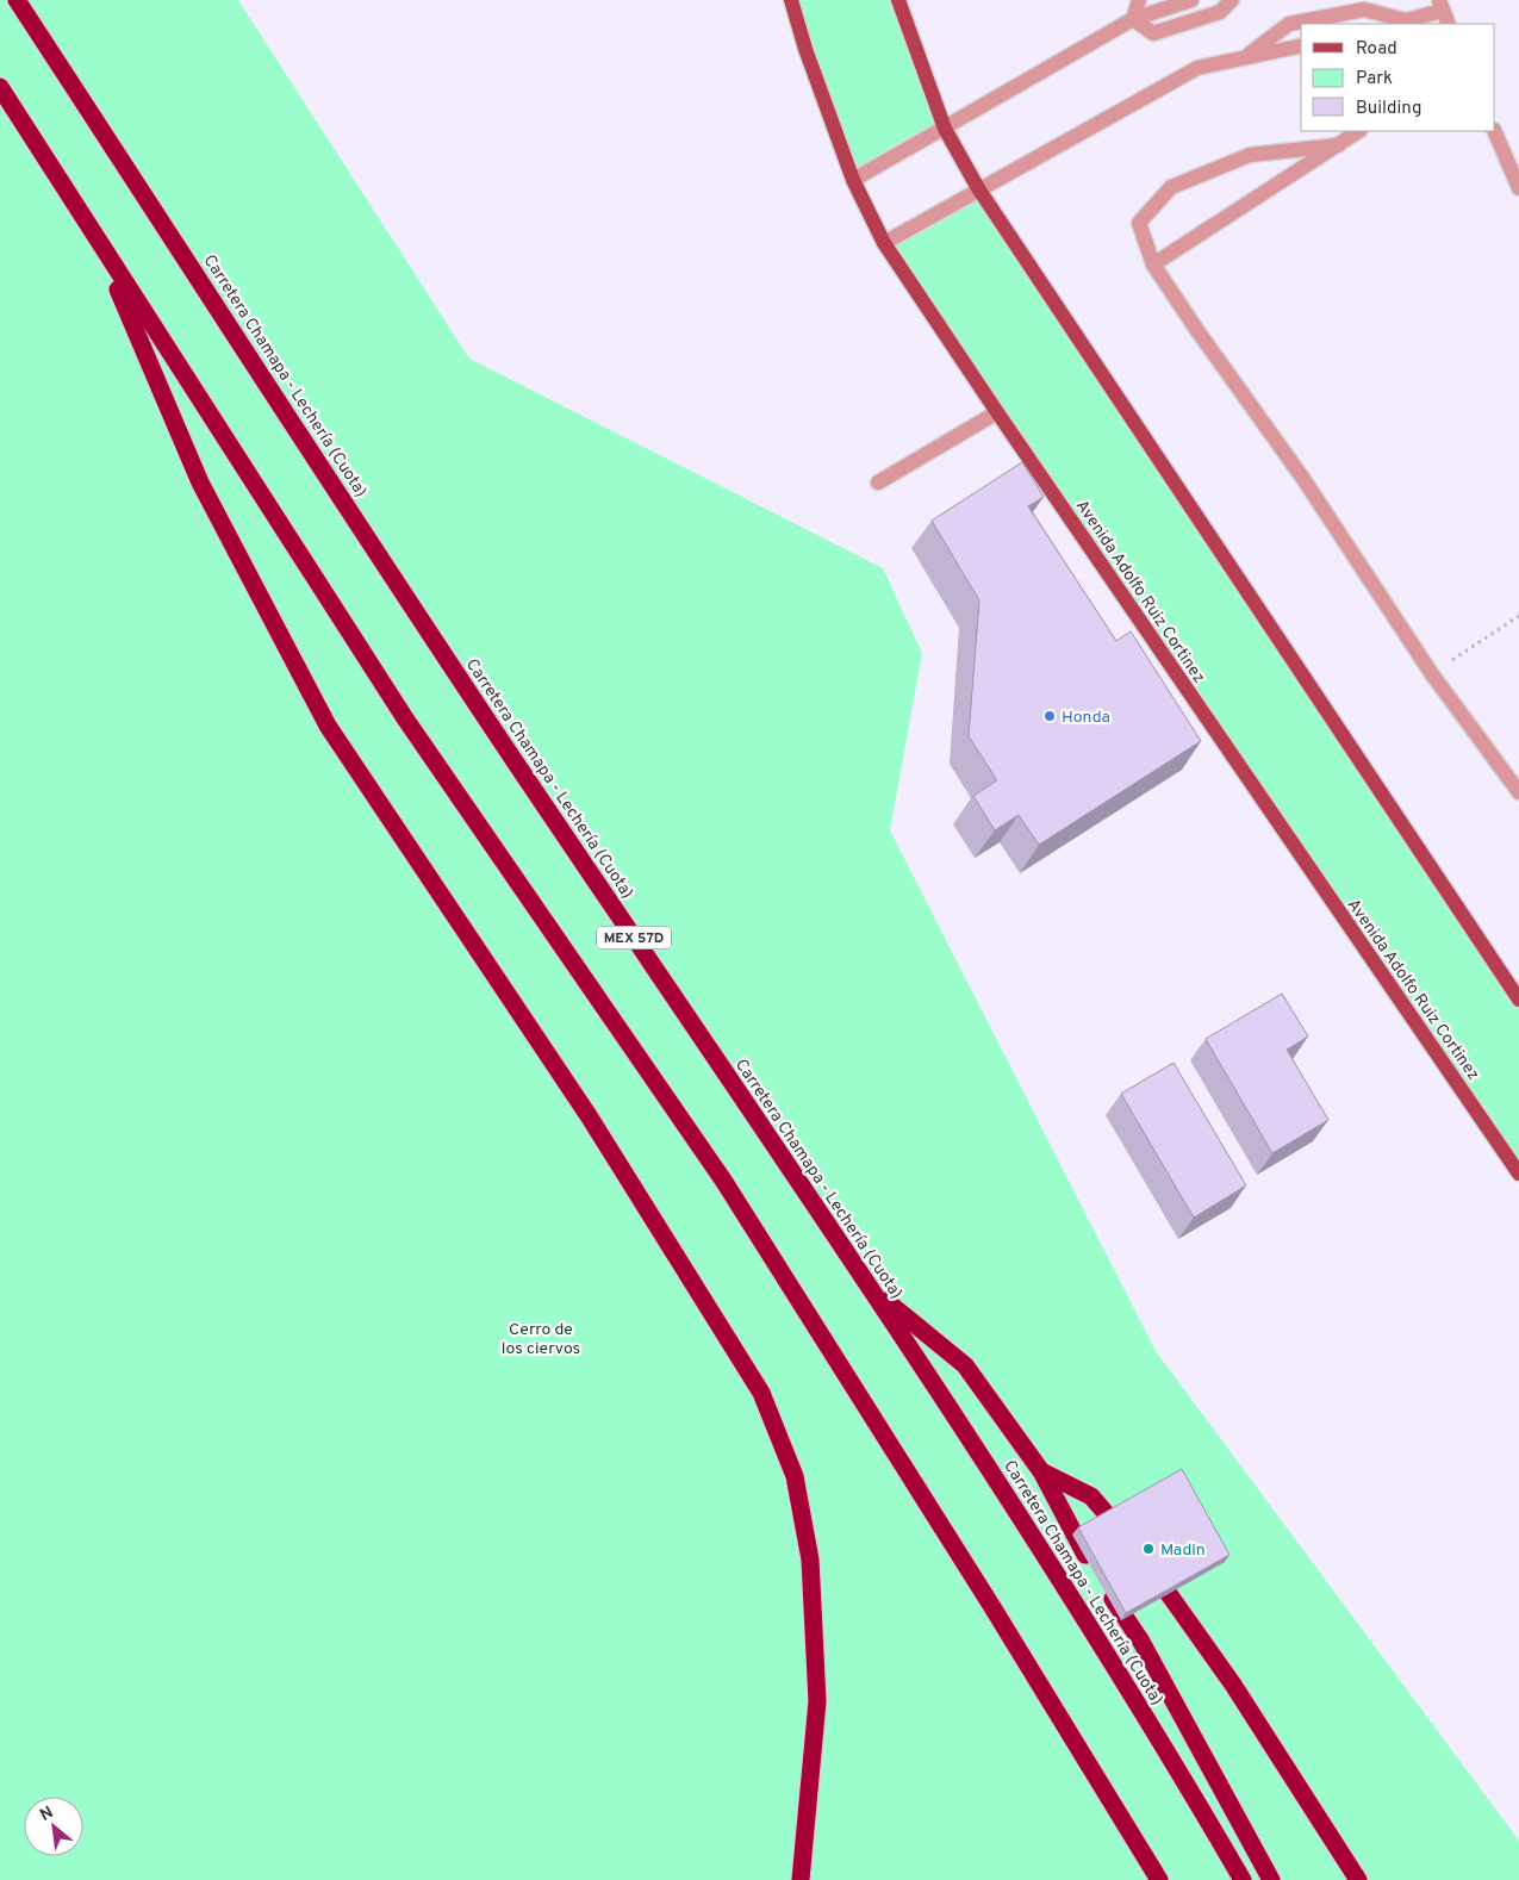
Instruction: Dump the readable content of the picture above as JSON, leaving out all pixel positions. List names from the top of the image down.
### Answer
{
  "streets": {
    "highway": ["Carretera Chamapa - Lechería (Cuota)", "MEX 57D"],
    "main road": ["Avenida Adolfo Ruiz Cortinez"]
  },
  "parks": ["Cerro de los ciervos"],
  "places": ["Honda", "Madin"],
  "legend": ["Road", "Park", "Building"],
  "north": "top left"
}
